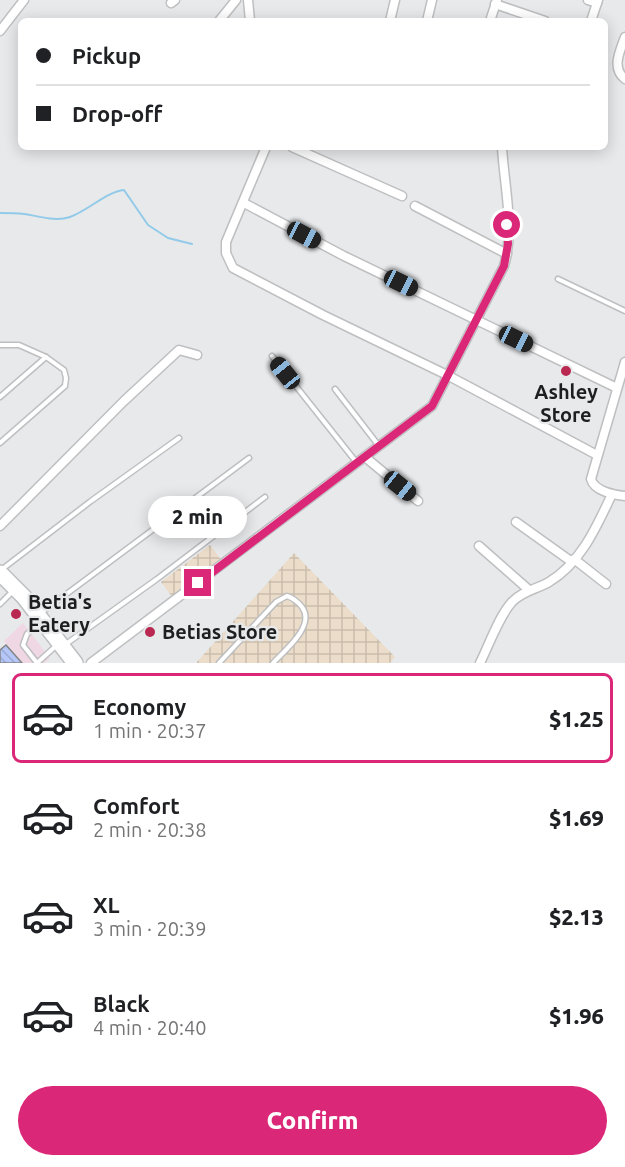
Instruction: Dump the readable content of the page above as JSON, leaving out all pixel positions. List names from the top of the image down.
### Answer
{
  "places": ["Ashley Store", "Betia's Eatery", "Betias Store"],
  "page": {
    "banner": ["Pickup", "Drop-off"],
    "bubble": "2 min",
    "list": [
      {
        "name": "Economy",
        "note": "1 min · 20:37",
        "value": "$1.25"
      },
      {
        "name": "Comfort",
        "note": "2 min · 20:38",
        "value": "$1.69"
      },
      {
        "name": "XL",
        "note": "3 min · 20:39",
        "value": "$2.13"
      },
      {
        "name": "Black",
        "note": "4 min · 20:40",
        "value": "$1.96"
      }
    ],
    "buttons": "Confirm"
  }
}
